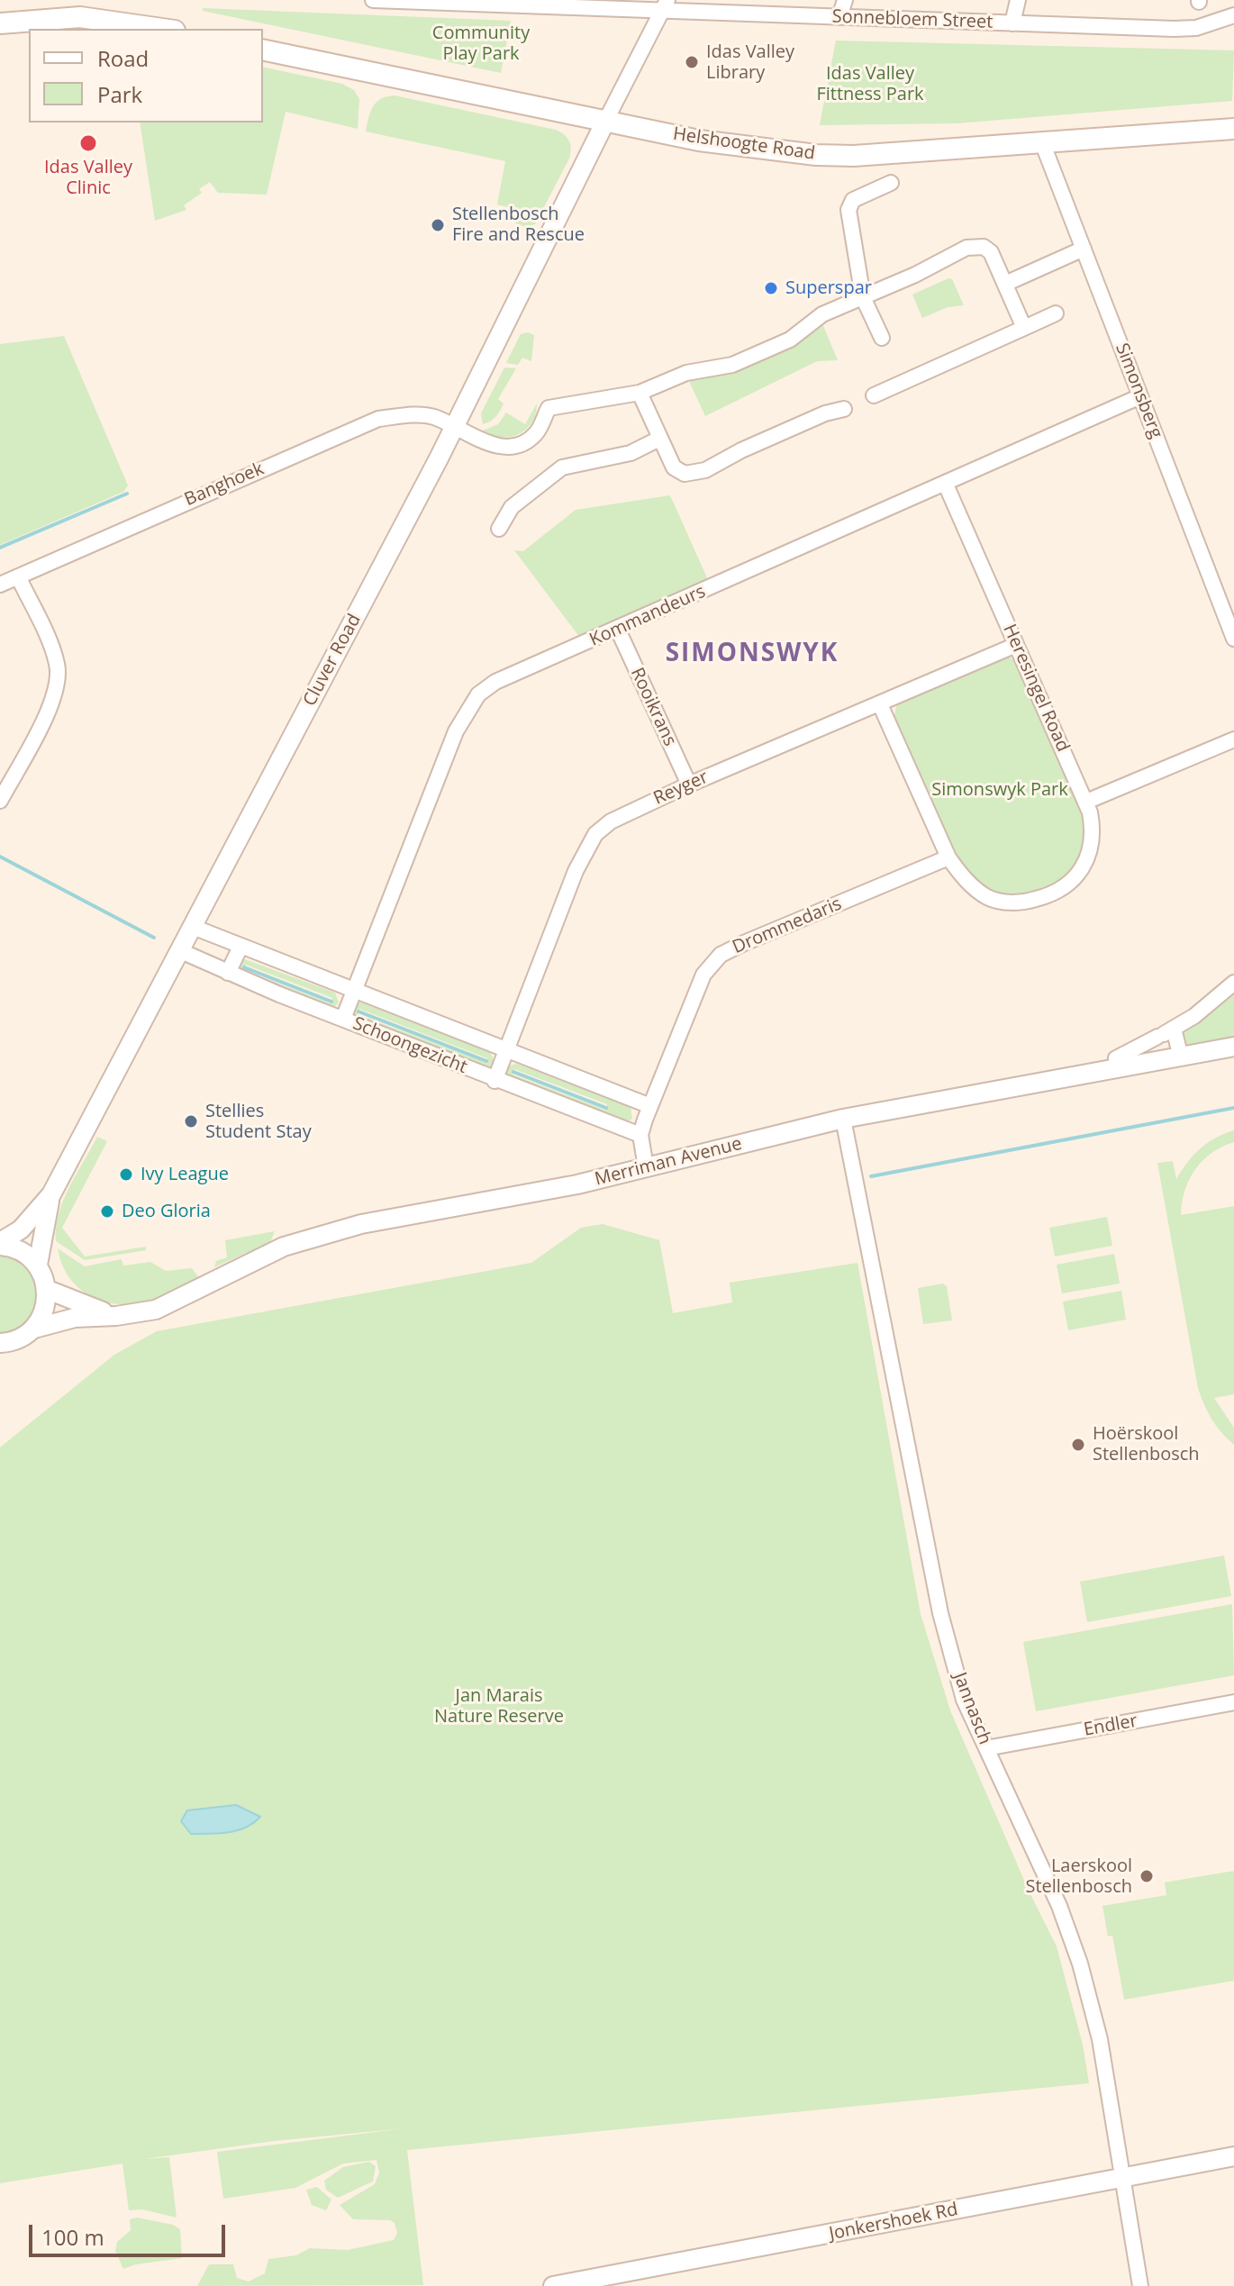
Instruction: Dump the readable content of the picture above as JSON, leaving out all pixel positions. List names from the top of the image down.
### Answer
{
  "streets": {
    "main road": ["Helshoogte Road"],
    "street": [
      "Sonnebloem Street",
      "Simonsberg",
      "Banghoek",
      "Kommandeurs",
      "Cluver Road",
      "Heresingel Road",
      "Rooikrans",
      "Reyger",
      "Drommedaris",
      "Schoongezicht",
      "Merriman Avenue",
      "Jannasch",
      "Endler",
      "Jonkershoek Rd"
    ]
  },
  "crossings": [
    ["Helshoogte Road", "Simonsberg"],
    ["Helshoogte Road", "Cluver Road"],
    ["Simonsberg", "Kommandeurs"],
    ["Banghoek", "Cluver Road"],
    ["Kommandeurs", "Heresingel Road"],
    ["Kommandeurs", "Rooikrans"],
    ["Kommandeurs", "Schoongezicht"],
    ["Cluver Road", "Schoongezicht"],
    ["Heresingel Road", "Reyger"],
    ["Heresingel Road", "Drommedaris"],
    ["Rooikrans", "Reyger"],
    ["Reyger", "Schoongezicht"],
    ["Drommedaris", "Schoongezicht"],
    ["Drommedaris", "Merriman Avenue"],
    ["Merriman Avenue", "Jannasch"],
    ["Jannasch", "Endler"],
    ["Jannasch", "Jonkershoek Rd"]
  ],
  "districts": ["SIMONSWYK"],
  "parks": [
    "Community Play Park",
    "Idas Valley Fittness Park",
    "Simonswyk Park",
    "Jan Marais Nature Reserve"
  ],
  "places": [
    "Idas Valley Library",
    "Idas Valley Clinic",
    "Stellenbosch Fire and Rescue",
    "Superspar",
    "Stellies Student Stay",
    "Ivy League",
    "Deo Gloria",
    "Hoërskool Stellenbosch",
    "Laerskool Stellenbosch"
  ],
  "legend": ["Road", "Park"],
  "scale_bar": "100 m"
}
